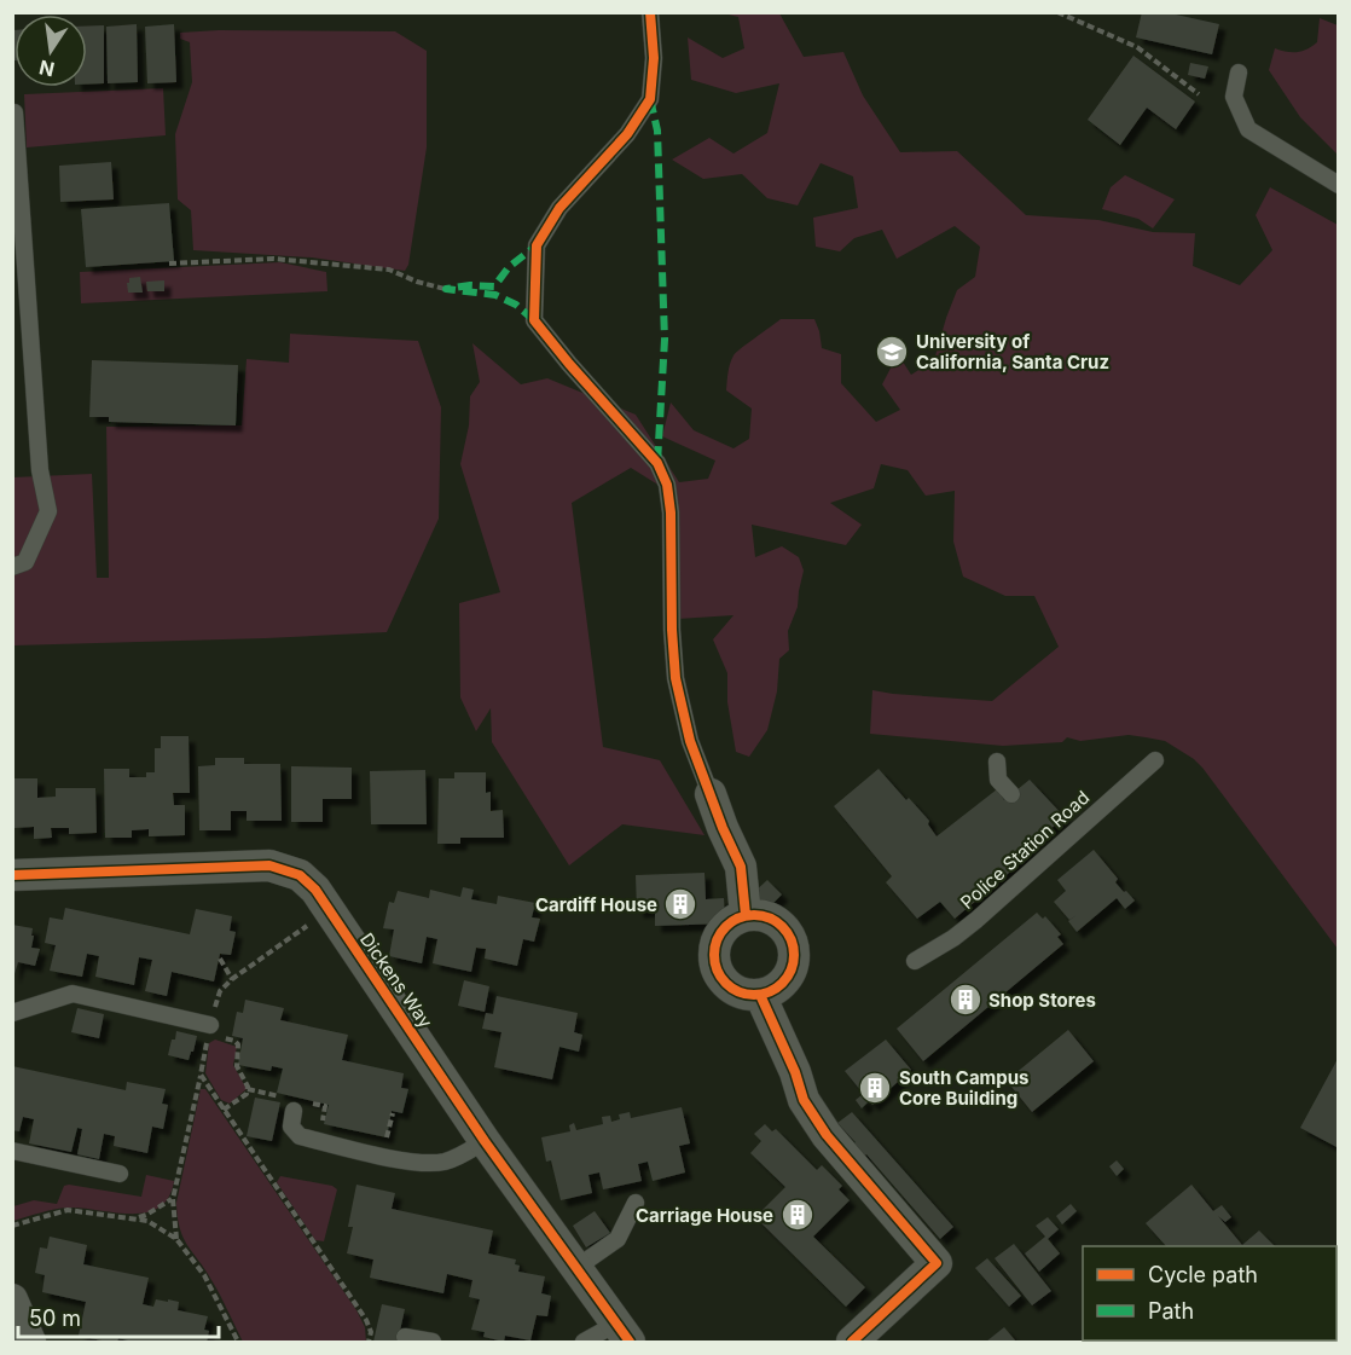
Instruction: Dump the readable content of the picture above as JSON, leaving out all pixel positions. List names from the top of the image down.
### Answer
{
  "streets": {
    "street": ["Dickens Way"],
    "lane": ["Police Station Road"]
  },
  "places": {
    "school or university": ["University of California, Santa Cruz"],
    "building": [
      "Cardiff House",
      "Shop Stores",
      "South Campus Core Building",
      "Carriage House"
    ]
  },
  "legend": ["Cycle path", "Path"],
  "scale_bar": "50 m",
  "north": "bottom"
}
